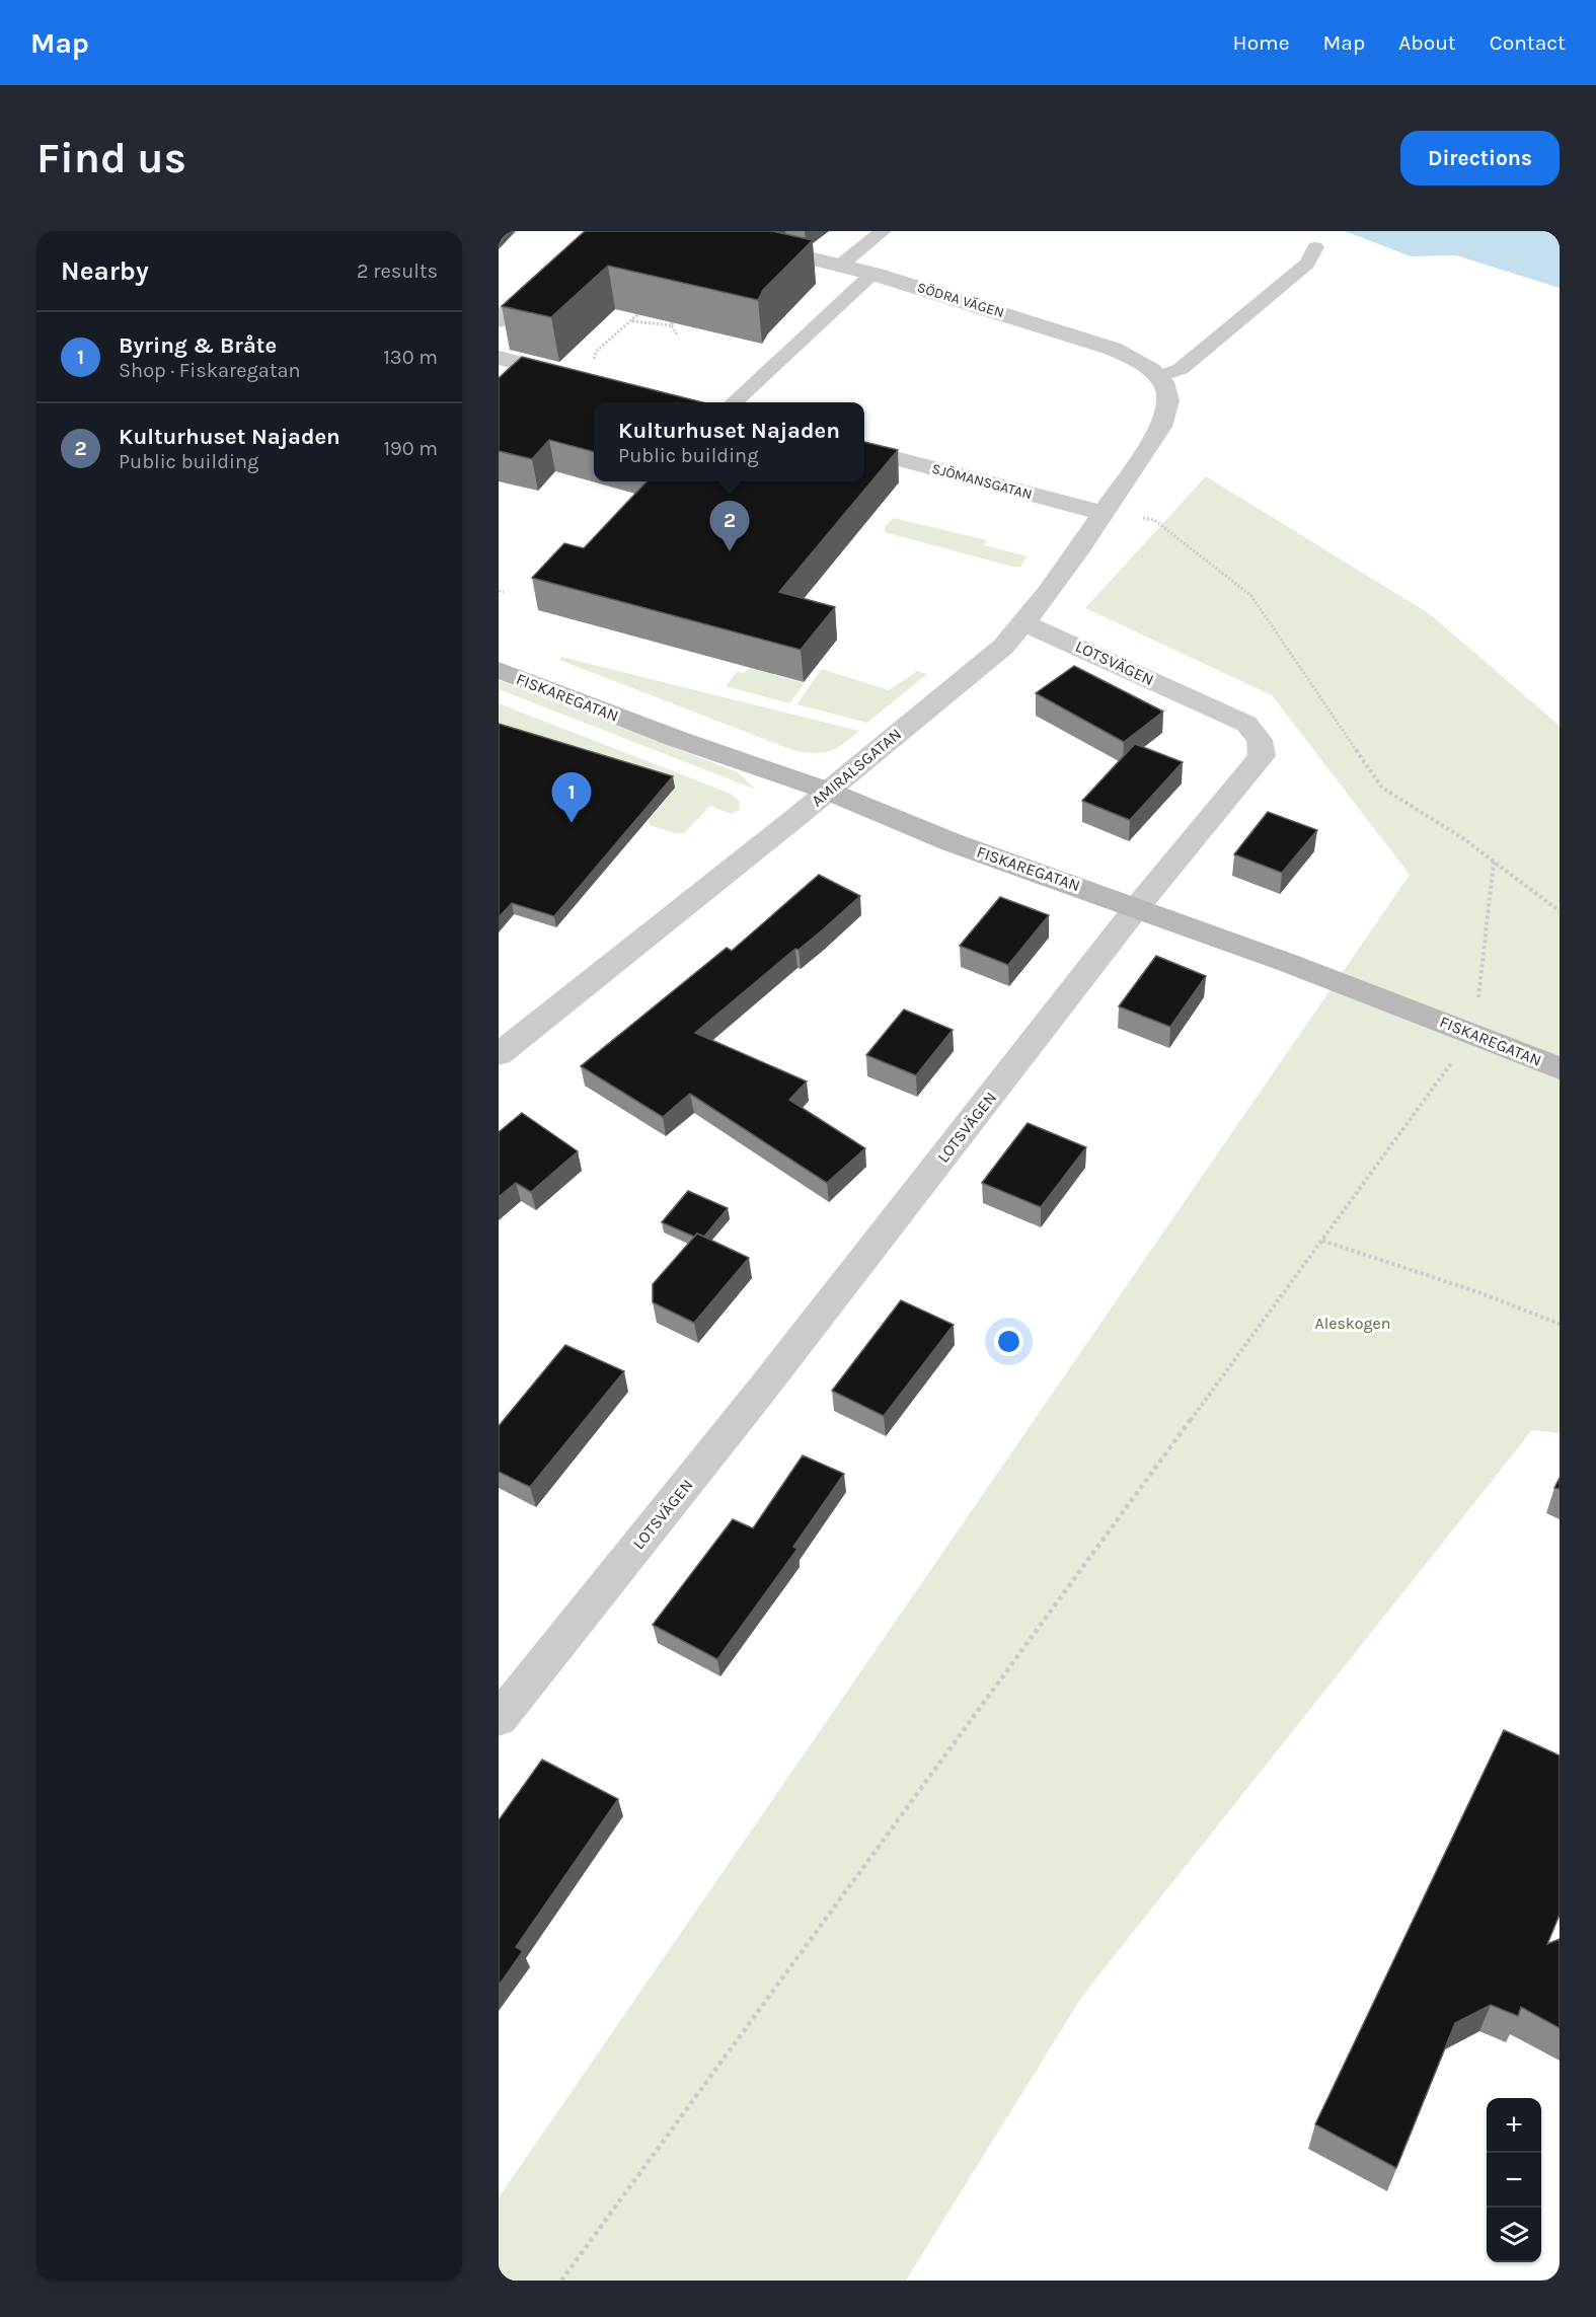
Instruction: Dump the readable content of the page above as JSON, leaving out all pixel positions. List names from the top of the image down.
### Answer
{
  "streets": {
    "street": [
      "SÖDRA VÄGEN",
      "SJÖMANSGATAN",
      "LOTSVÄGEN",
      "FISKAREGATAN",
      "AMIRALSGATAN"
    ]
  },
  "crossings": [
    ["SÖDRA VÄGEN", "AMIRALSGATAN"],
    ["SJÖMANSGATAN", "AMIRALSGATAN"],
    ["LOTSVÄGEN", "FISKAREGATAN"],
    ["LOTSVÄGEN", "AMIRALSGATAN"],
    ["FISKAREGATAN", "AMIRALSGATAN"]
  ],
  "parks": ["Aleskogen"],
  "page": {
    "header": "Map",
    "nav": [
      "Home",
      "Map",
      "About",
      "Contact"
    ],
    "buttons": "Directions",
    "title": "Find us",
    "heading": ["Nearby", "2 results"],
    "list": [
      {
        "mark": "1",
        "name": "Byring & Bråte",
        "note": "Shop · Fiskaregatan",
        "value": "130 m"
      },
      {
        "mark": "2",
        "name": "Kulturhuset Najaden",
        "note": "Public building",
        "value": "190 m"
      }
    ],
    "popup": ["Kulturhuset Najaden", "Public building"],
    "pins": ["2", "1"],
    "map_buttons": ["+", "−"]
  }
}
